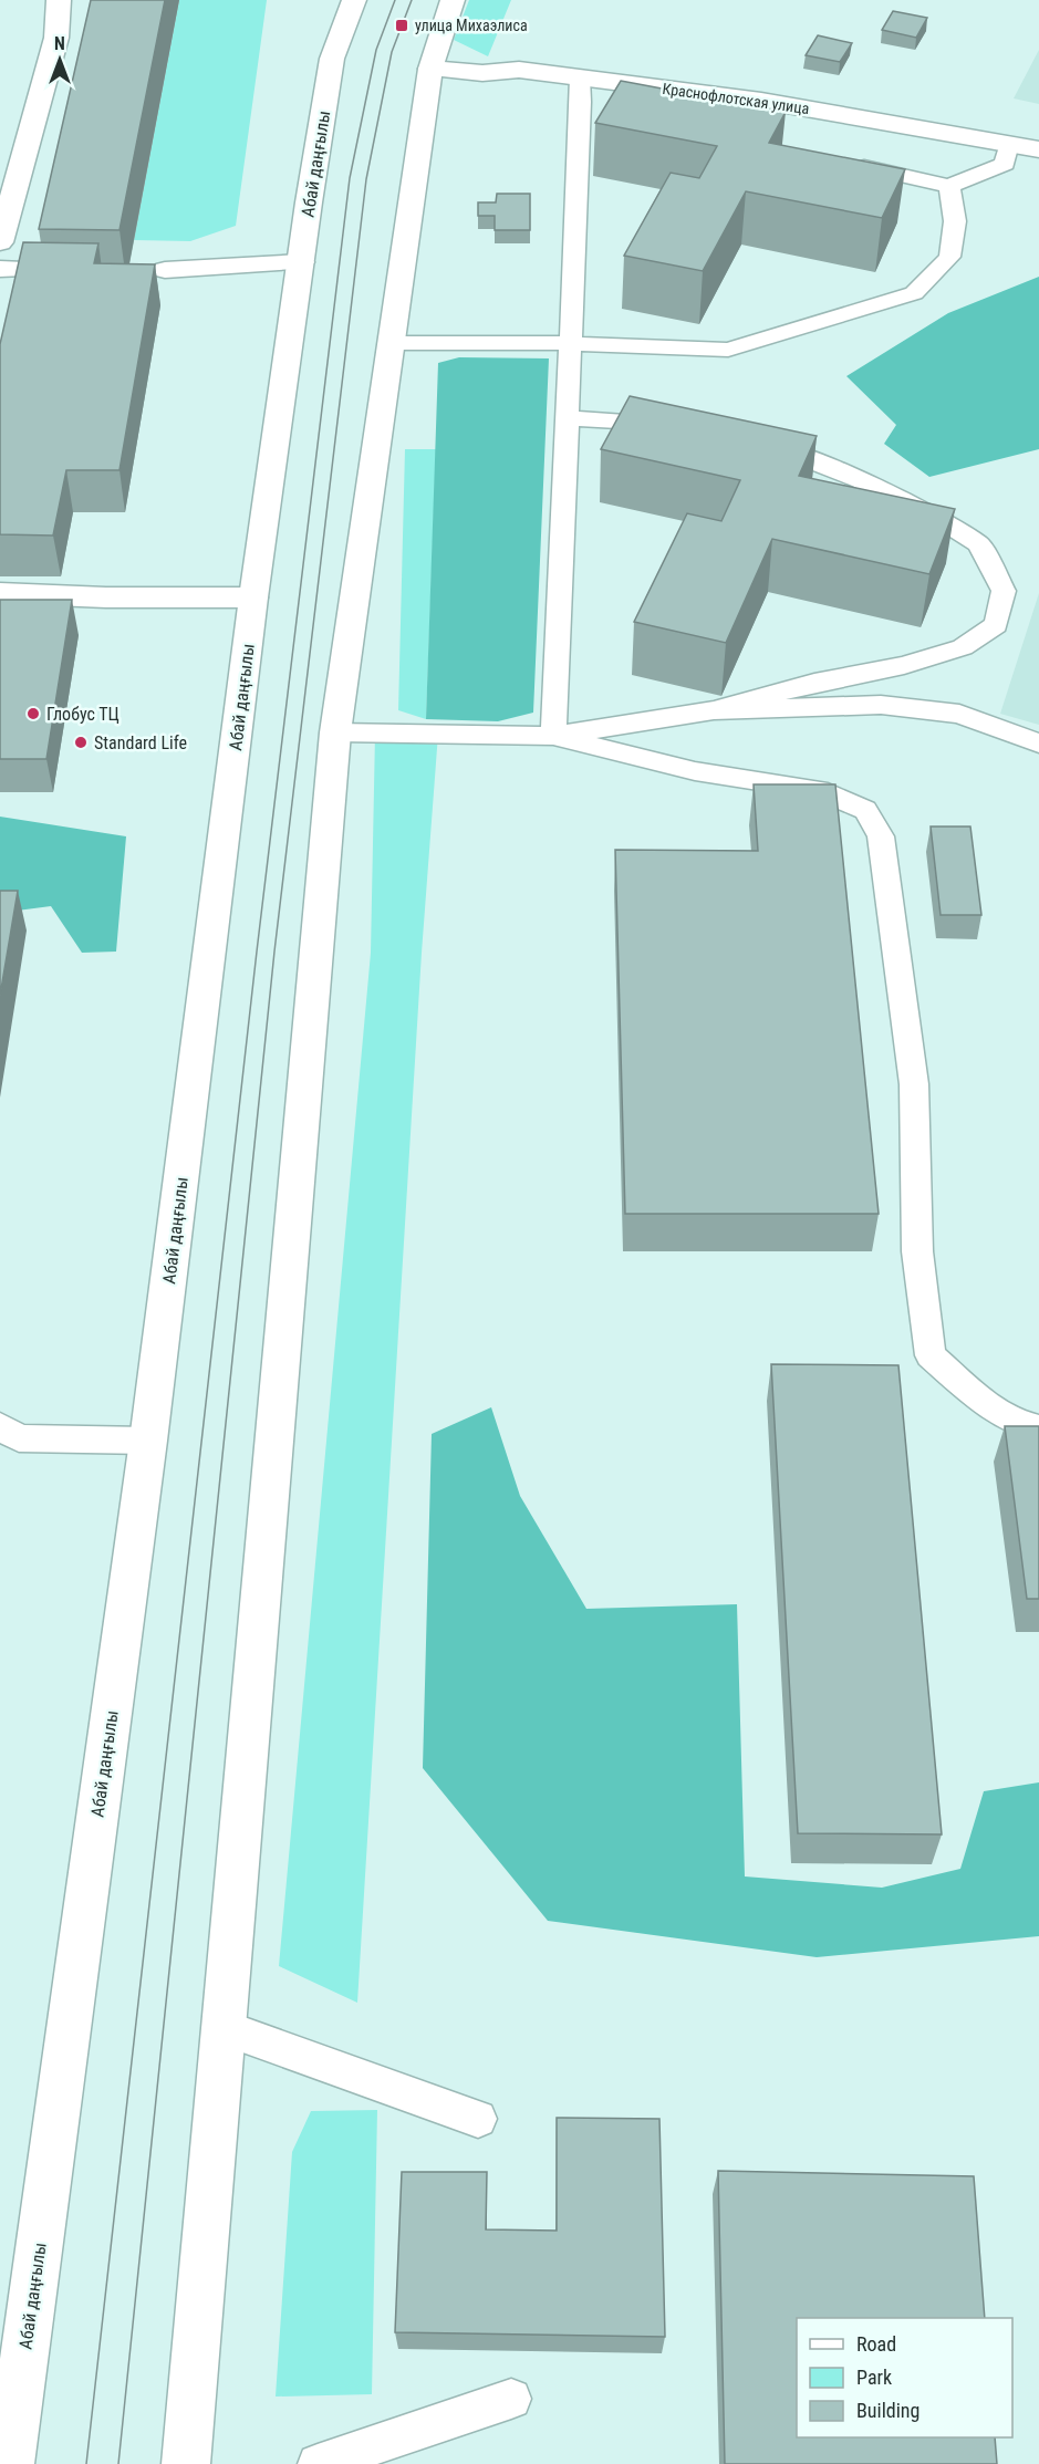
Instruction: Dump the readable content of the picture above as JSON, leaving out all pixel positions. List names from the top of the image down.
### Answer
{
  "streets": {
    "main road": ["Краснофлотская улица", "Абай даңғылы"]
  },
  "places": {
    "transit": ["улица Михаэлиса"],
    "other": ["Глобус ТЦ", "Standard Life"]
  },
  "legend": ["Road", "Park", "Building"],
  "north": "top"
}
